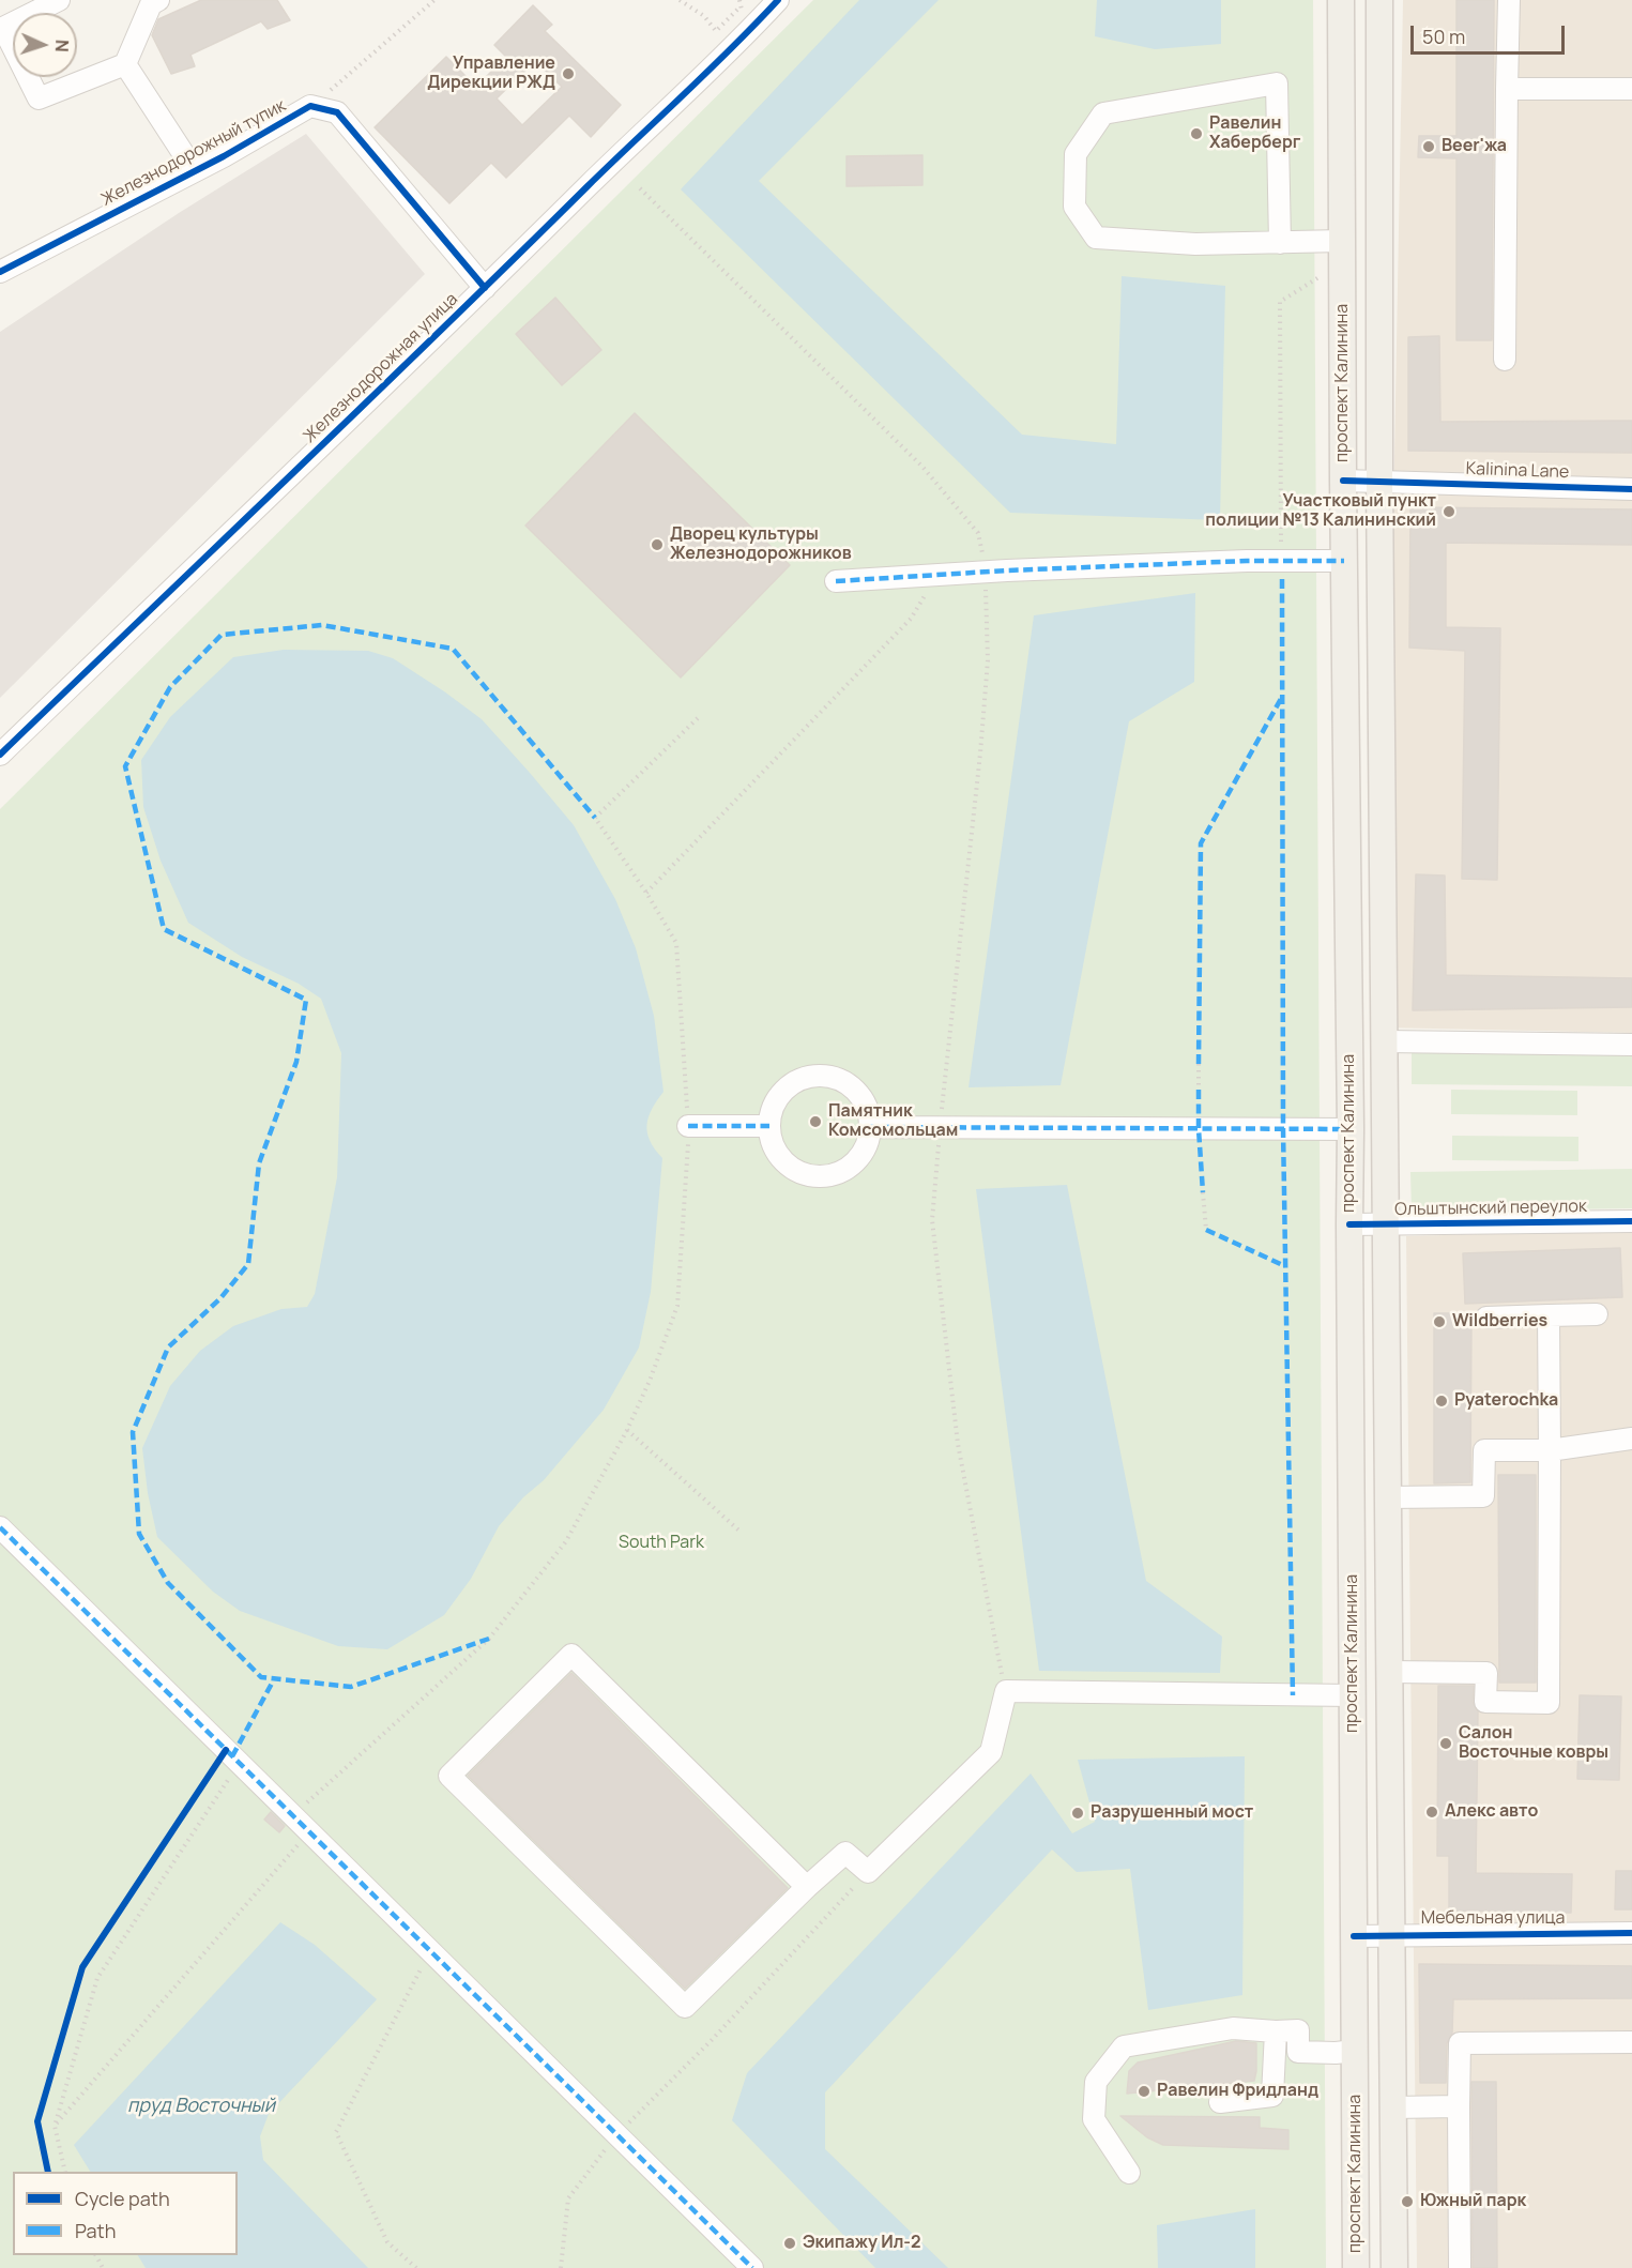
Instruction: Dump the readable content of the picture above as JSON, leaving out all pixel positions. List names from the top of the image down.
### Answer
{
  "streets": {
    "main road": ["проспект Калинина"],
    "street": [
      "Железнодорожный тупик",
      "Железнодорожная улица",
      "Ольштынский переулок",
      "Мебельная улица"
    ],
    "cycle path": ["Kalinina Lane"]
  },
  "crossings": [
    ["Железнодорожный тупик", "Железнодорожная улица"],
    ["проспект Калинина", "Ольштынский переулок"],
    ["проспект Калинина", "Мебельная улица"]
  ],
  "water": ["пруд Восточный"],
  "parks": ["South Park"],
  "places": [
    "Управление Дирекции РЖД",
    "Равелин Хаберберг",
    "Beer'жа",
    "Участковый пункт полиции №13 Калининский",
    "Дворец культуры Железнодорожников",
    "Памятник Комсомольцам",
    "Wildberries",
    "Pyaterochka",
    "Салон Восточные ковры",
    "Алекс авто",
    "Разрушенный мост",
    "Равелин Фридланд",
    "Южный парк",
    "Экипажу Ил-2"
  ],
  "legend": ["Cycle path", "Path"],
  "scale_bar": "50 m",
  "north": "right"
}
